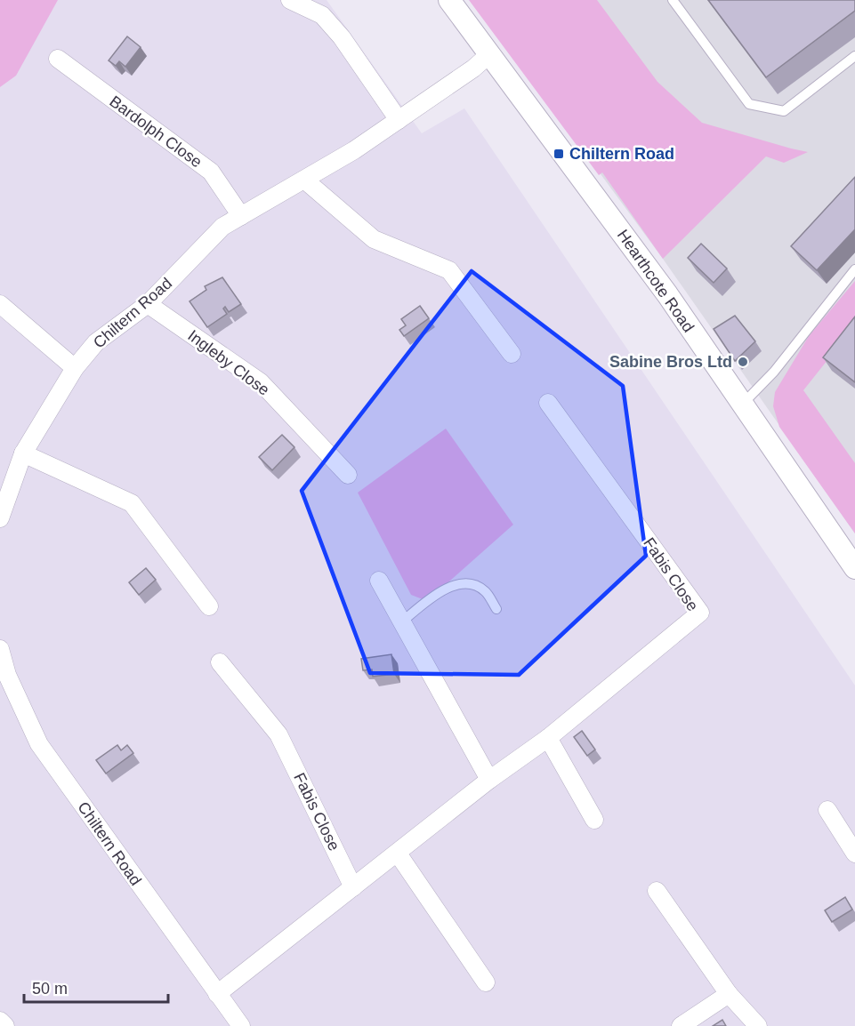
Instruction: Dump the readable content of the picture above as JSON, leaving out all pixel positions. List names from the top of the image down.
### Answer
{
  "streets": {
    "street": [
      "Bardolph Close",
      "Hearthcote Road",
      "Chiltern Road",
      "Ingleby Close",
      "Fabis Close"
    ]
  },
  "crossings": [
    ["Bardolph Close", "Chiltern Road"],
    ["Hearthcote Road", "Chiltern Road"],
    ["Chiltern Road", "Ingleby Close"],
    ["Chiltern Road", "Fabis Close"]
  ],
  "places": {
    "transit": ["Chiltern Road"],
    "other": ["Sabine Bros Ltd"]
  },
  "scale_bar": "50 m"
}
